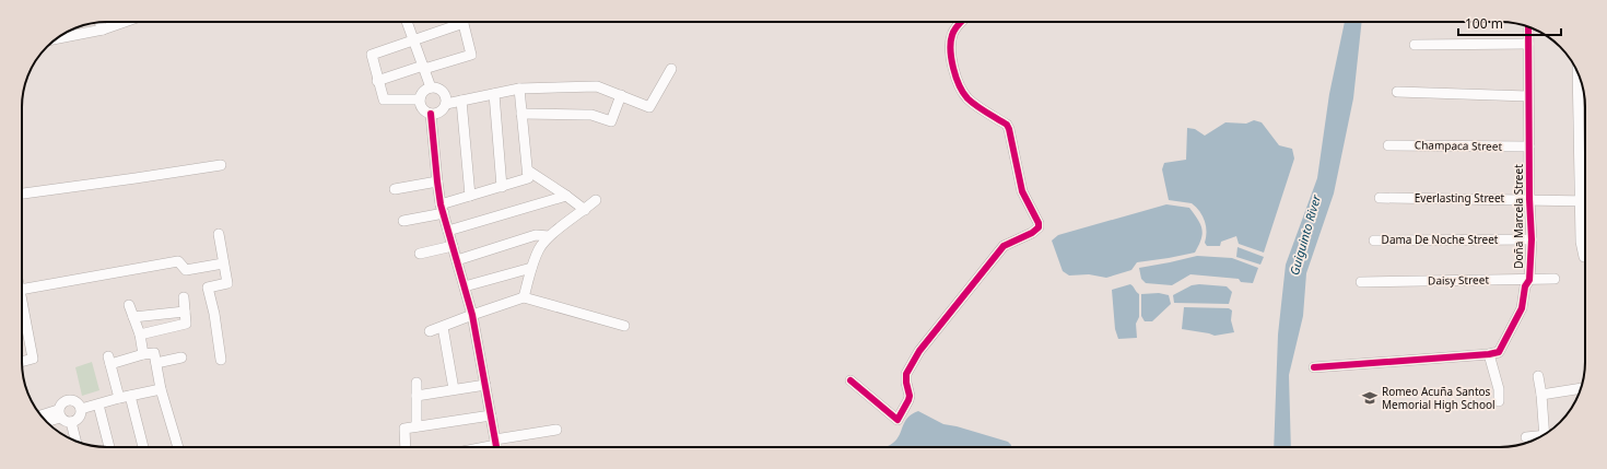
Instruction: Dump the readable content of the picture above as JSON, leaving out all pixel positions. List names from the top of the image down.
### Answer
{
  "streets": {
    "street": [
      "Champaca Street",
      "Everlasting Street",
      "Doña Marcela Street",
      "Dama De Noche Street",
      "Daisy Street"
    ]
  },
  "crossings": [
    ["Champaca Street", "Doña Marcela Street"],
    ["Everlasting Street", "Doña Marcela Street"],
    ["Doña Marcela Street", "Dama De Noche Street"],
    ["Doña Marcela Street", "Daisy Street"]
  ],
  "water": ["Guiguinto River"],
  "places": {
    "school or university": ["Romeo Acuña Santos Memorial High School"]
  },
  "scale_bar": "100 m"
}
